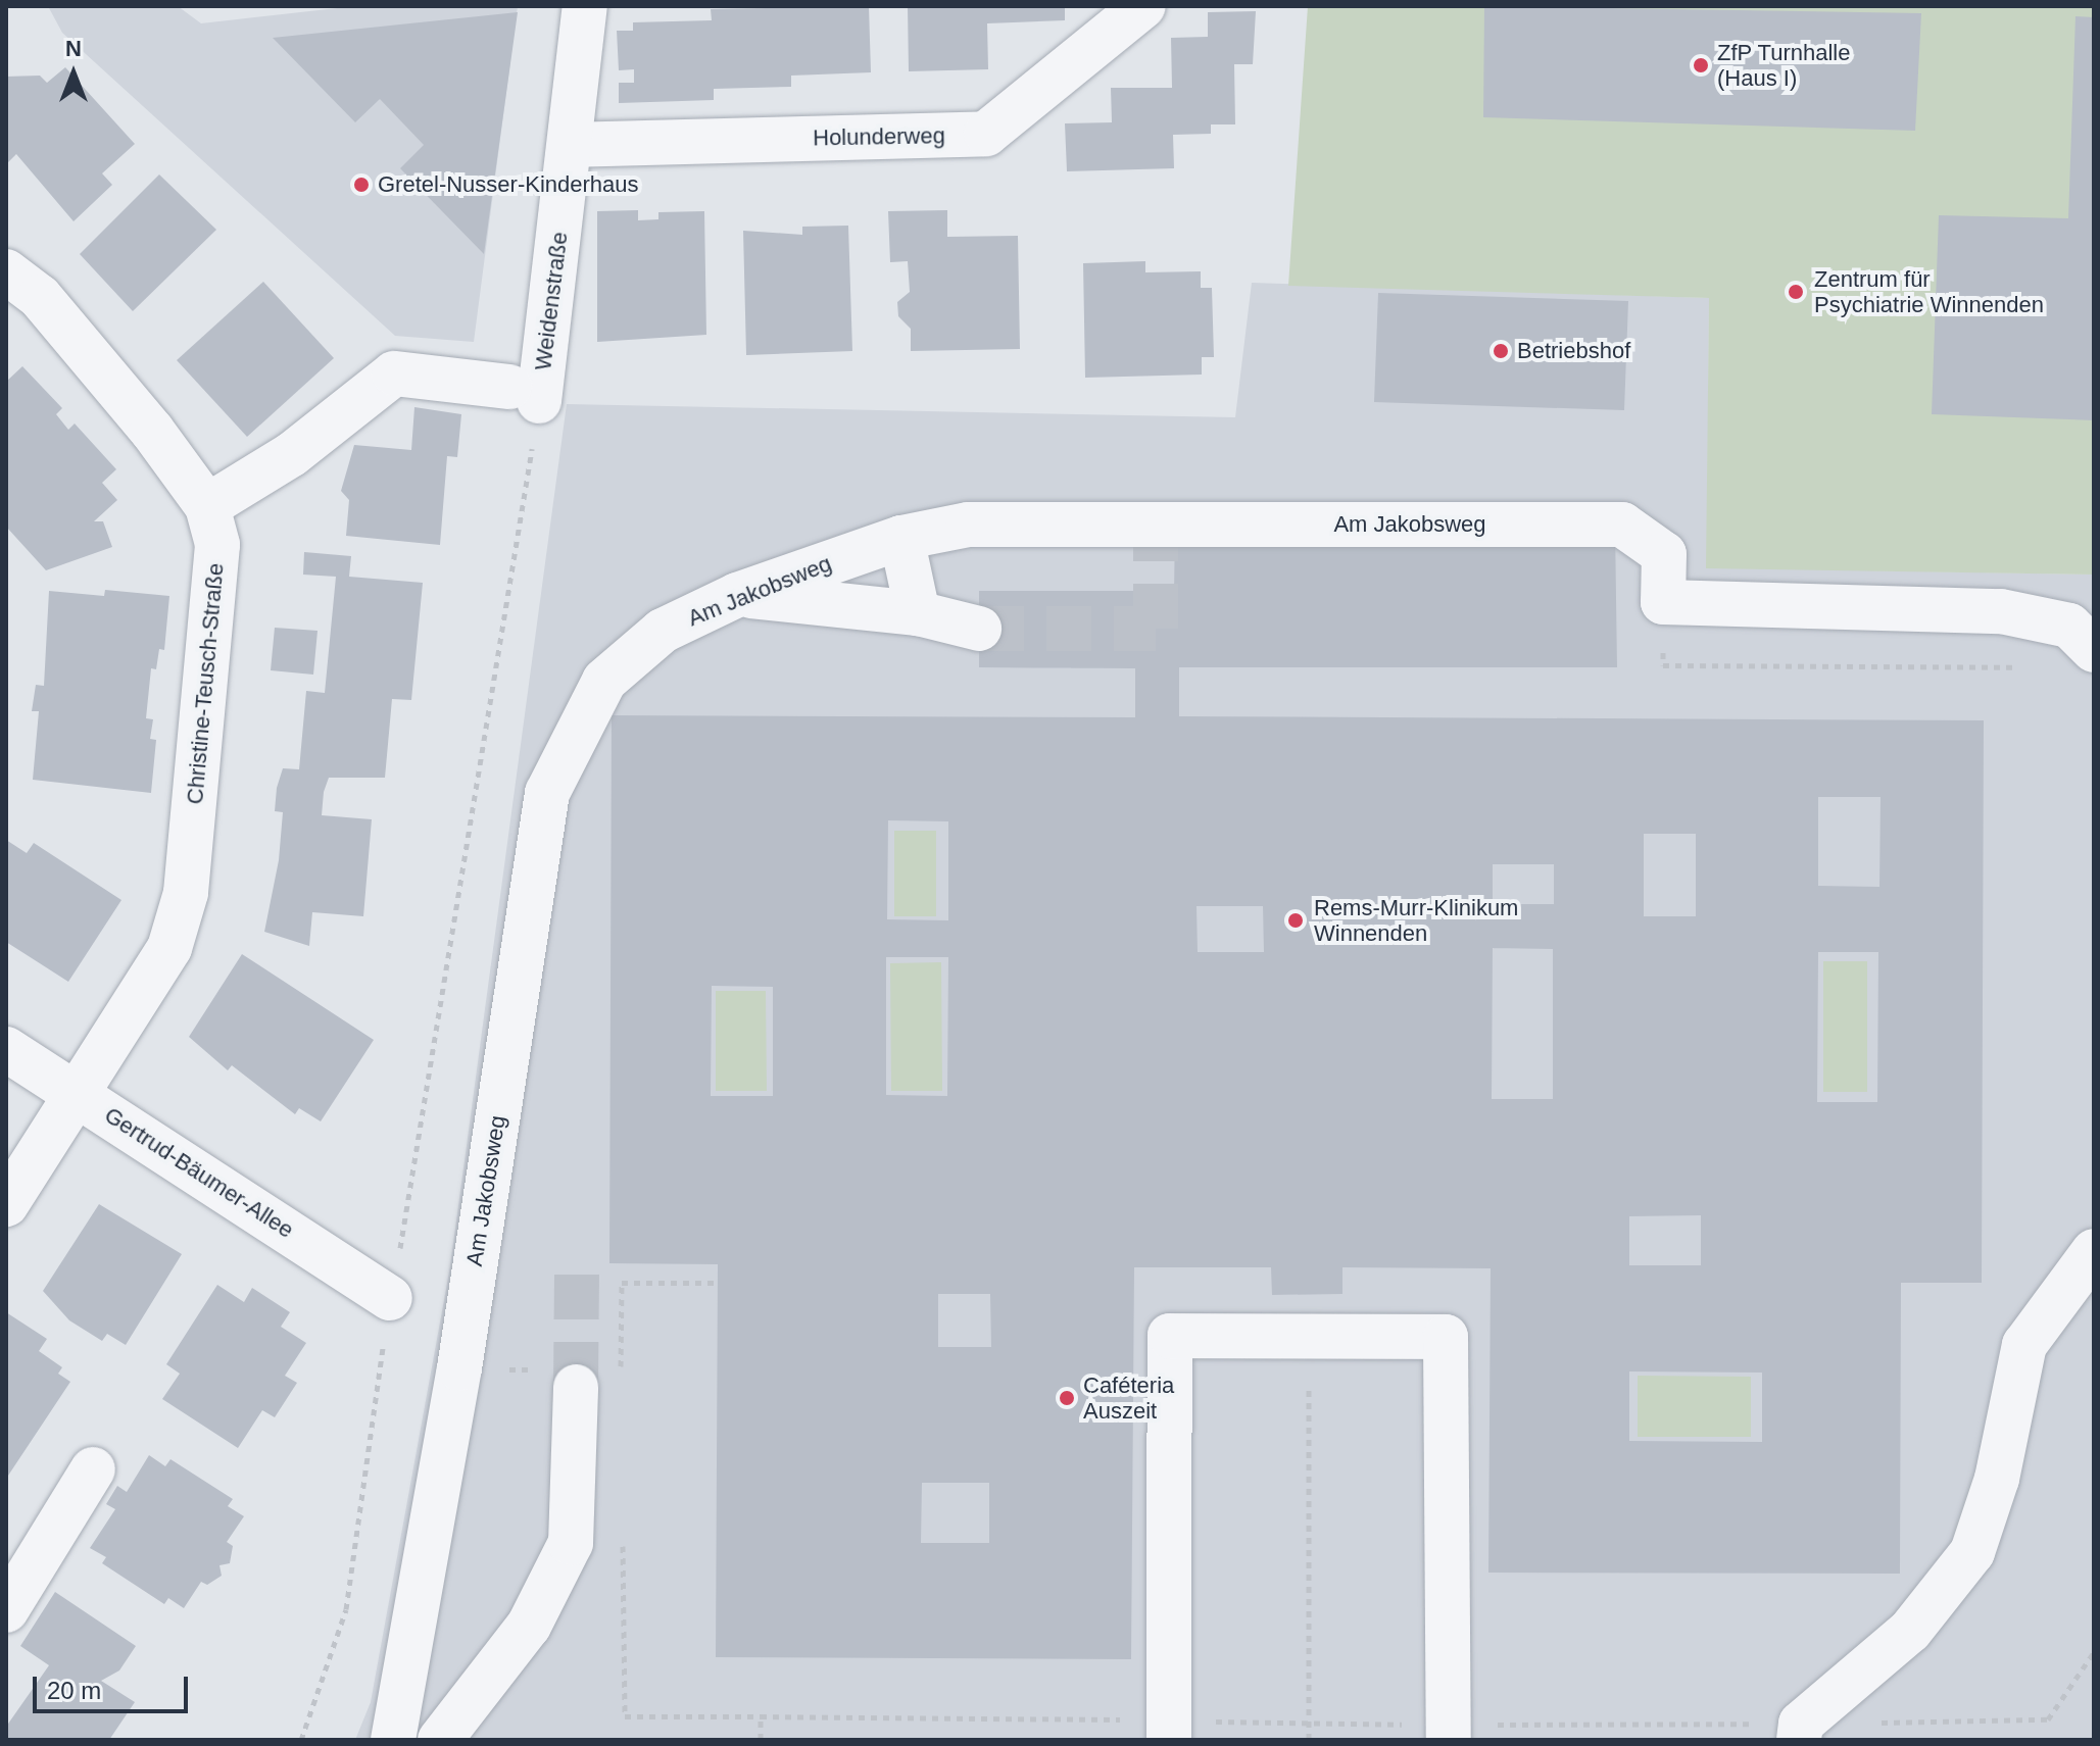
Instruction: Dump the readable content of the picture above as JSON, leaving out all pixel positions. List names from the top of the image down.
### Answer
{
  "streets": {
    "street": [
      "Holunderweg",
      "Weidenstraße",
      "Am Jakobsweg",
      "Christine-Teusch-Straße",
      "Gertrud-Bäumer-Allee"
    ]
  },
  "crossings": [
    ["Holunderweg", "Weidenstraße"],
    ["Weidenstraße", "Christine-Teusch-Straße"],
    ["Christine-Teusch-Straße", "Gertrud-Bäumer-Allee"]
  ],
  "places": [
    "ZfP Turnhalle (Haus I)",
    "Gretel-Nusser-Kinderhaus",
    "Zentrum für Psychiatrie Winnenden",
    "Betriebshof",
    "Rems-Murr-Klinikum Winnenden",
    "Caféteria Auszeit"
  ],
  "scale_bar": "20 m",
  "north": "top"
}
